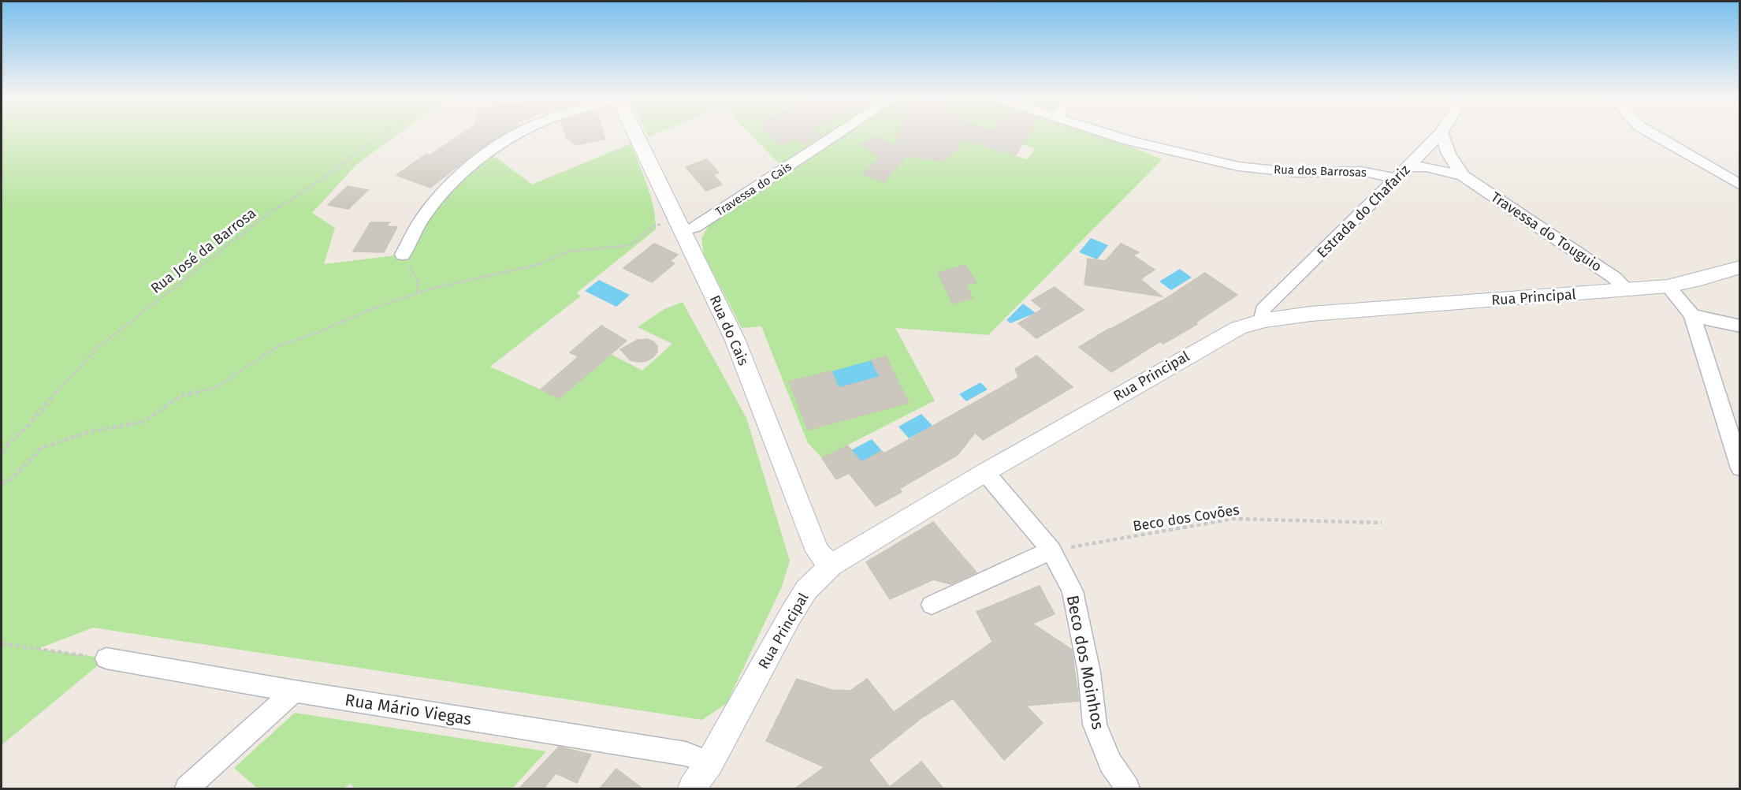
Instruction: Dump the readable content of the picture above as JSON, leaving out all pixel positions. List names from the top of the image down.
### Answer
{
  "streets": {
    "street": [
      "Rua dos Barrosas",
      "Travessa do Cais",
      "Estrada do Chafariz",
      "Travessa do Touguio",
      "Rua Principal",
      "Rua do Cais",
      "Beco dos Moinhos",
      "Rua Mário Viegas"
    ],
    "path": ["Rua José da Barrosa", "Beco dos Covões"]
  },
  "crossings": [
    ["Rua dos Barrosas", "Estrada do Chafariz"],
    ["Travessa do Cais", "Rua do Cais"],
    ["Estrada do Chafariz", "Travessa do Touguio"],
    ["Estrada do Chafariz", "Rua Principal"],
    ["Travessa do Touguio", "Rua Principal"],
    ["Rua Principal", "Rua do Cais"],
    ["Rua Principal", "Beco dos Moinhos"],
    ["Rua Principal", "Rua Mário Viegas"],
    ["Beco dos Covões", "Beco dos Moinhos"]
  ]
}
